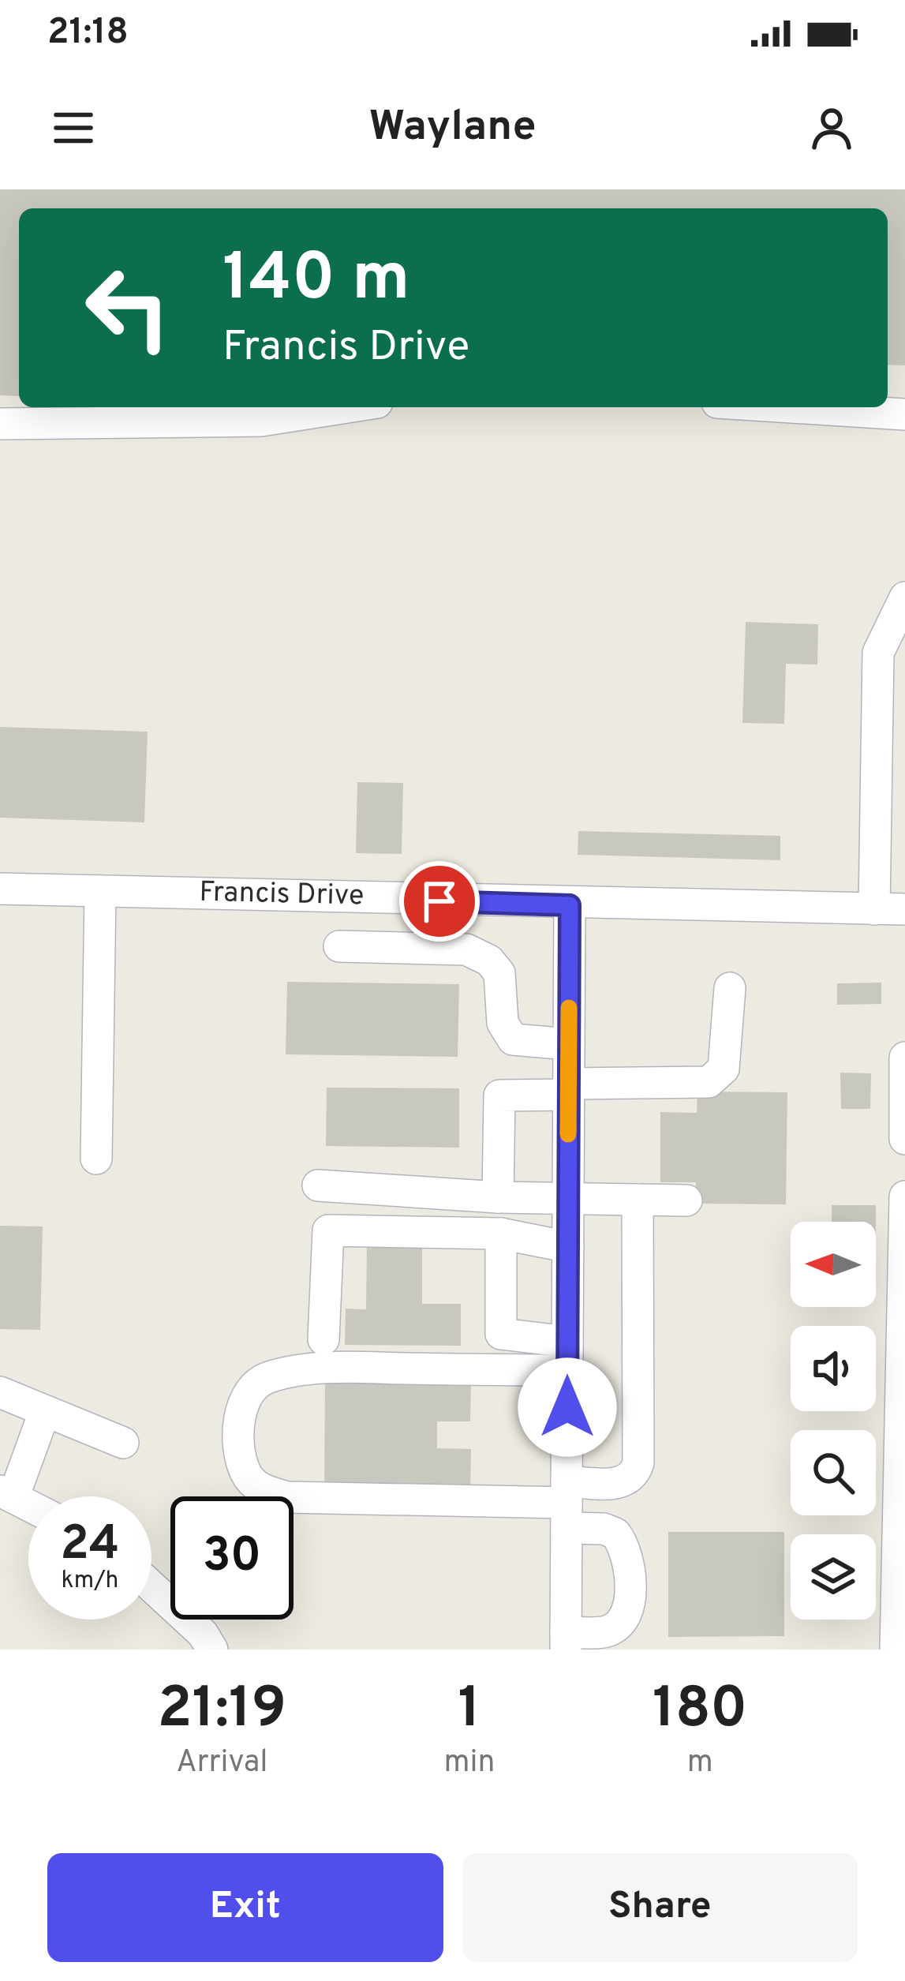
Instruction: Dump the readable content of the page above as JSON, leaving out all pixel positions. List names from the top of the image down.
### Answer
{
  "streets": {
    "street": ["Francis Drive"]
  },
  "north": "left",
  "page": {
    "status": "21:18",
    "header": "Waylane",
    "turn": ["140 m", "Francis Drive"],
    "speed": "24 km/h",
    "limit": "30",
    "eta": [
      "21:19",
      "Arrival",
      "1",
      "min",
      "180",
      "m"
    ],
    "buttons": ["Exit", "Share"]
  }
}
